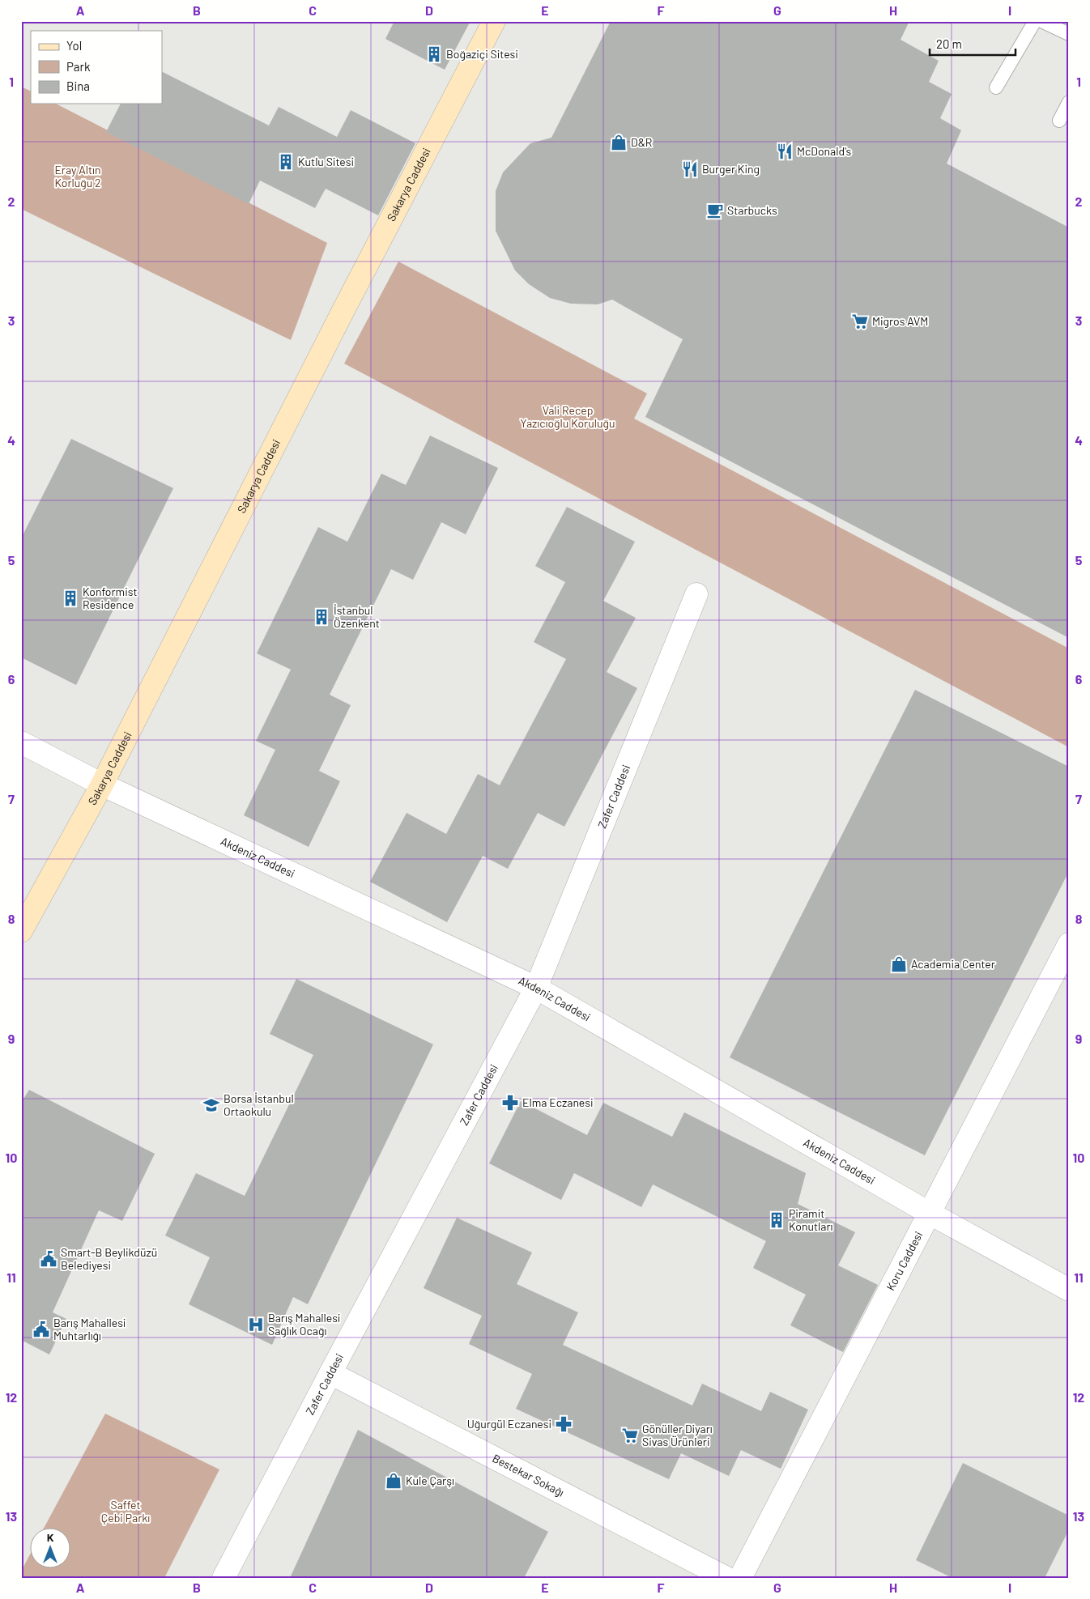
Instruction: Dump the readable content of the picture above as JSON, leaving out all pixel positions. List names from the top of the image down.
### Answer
{
  "streets": {
    "main road": ["Sakarya Caddesi"],
    "street": [
      "Zafer Caddesi",
      "Akdeniz Caddesi",
      "Koru Caddesi",
      "Bestekar Sokağı"
    ]
  },
  "crossings": [
    ["Sakarya Caddesi", "Akdeniz Caddesi"],
    ["Zafer Caddesi", "Akdeniz Caddesi"],
    ["Zafer Caddesi", "Bestekar Sokağı"],
    ["Akdeniz Caddesi", "Koru Caddesi"]
  ],
  "parks": ["Eray Altın Korluğu 2", "Vali Recep Yazıcıoğlu Koruluğu", "Saffet Çebi Parkı"],
  "places": {
    "building": [
      "Boğaziçi Sitesi",
      "Kutlu Sitesi",
      "Konformist Residence",
      "İstanbul Özenkent",
      "Piramit Konutları"
    ],
    "shop": ["D&R", "Academia Center", "Kule Çarşı"],
    "restaurant": ["McDonald's", "Burger King"],
    "cafe": ["Starbucks"],
    "supermarket": ["Migros AVM", "Gönüller Diyarı Sivas Ürünleri"],
    "pharmacy": ["Elma Eczanesi", "Uğurgül Eczanesi"],
    "school or university": ["Borsa İstanbul Ortaokulu"],
    "public building": ["Smart-B Beylikdüzü Belediyesi", "Barış Mahallesi Muhtarlığı"],
    "hospital": ["Barış Mahallesi Sağlık Ocağı"]
  },
  "legend": ["Yol", "Park", "Bina"],
  "scale_bar": "20 m",
  "north": "top",
  "grid": {
    "columns": [
      "A",
      "B",
      "C",
      "D",
      "E",
      "F",
      "G",
      "H",
      "I"
    ],
    "rows": [
      "1",
      "2",
      "3",
      "4",
      "5",
      "6",
      "7",
      "8",
      "9",
      "10",
      "11",
      "12",
      "13"
    ]
  }
}
